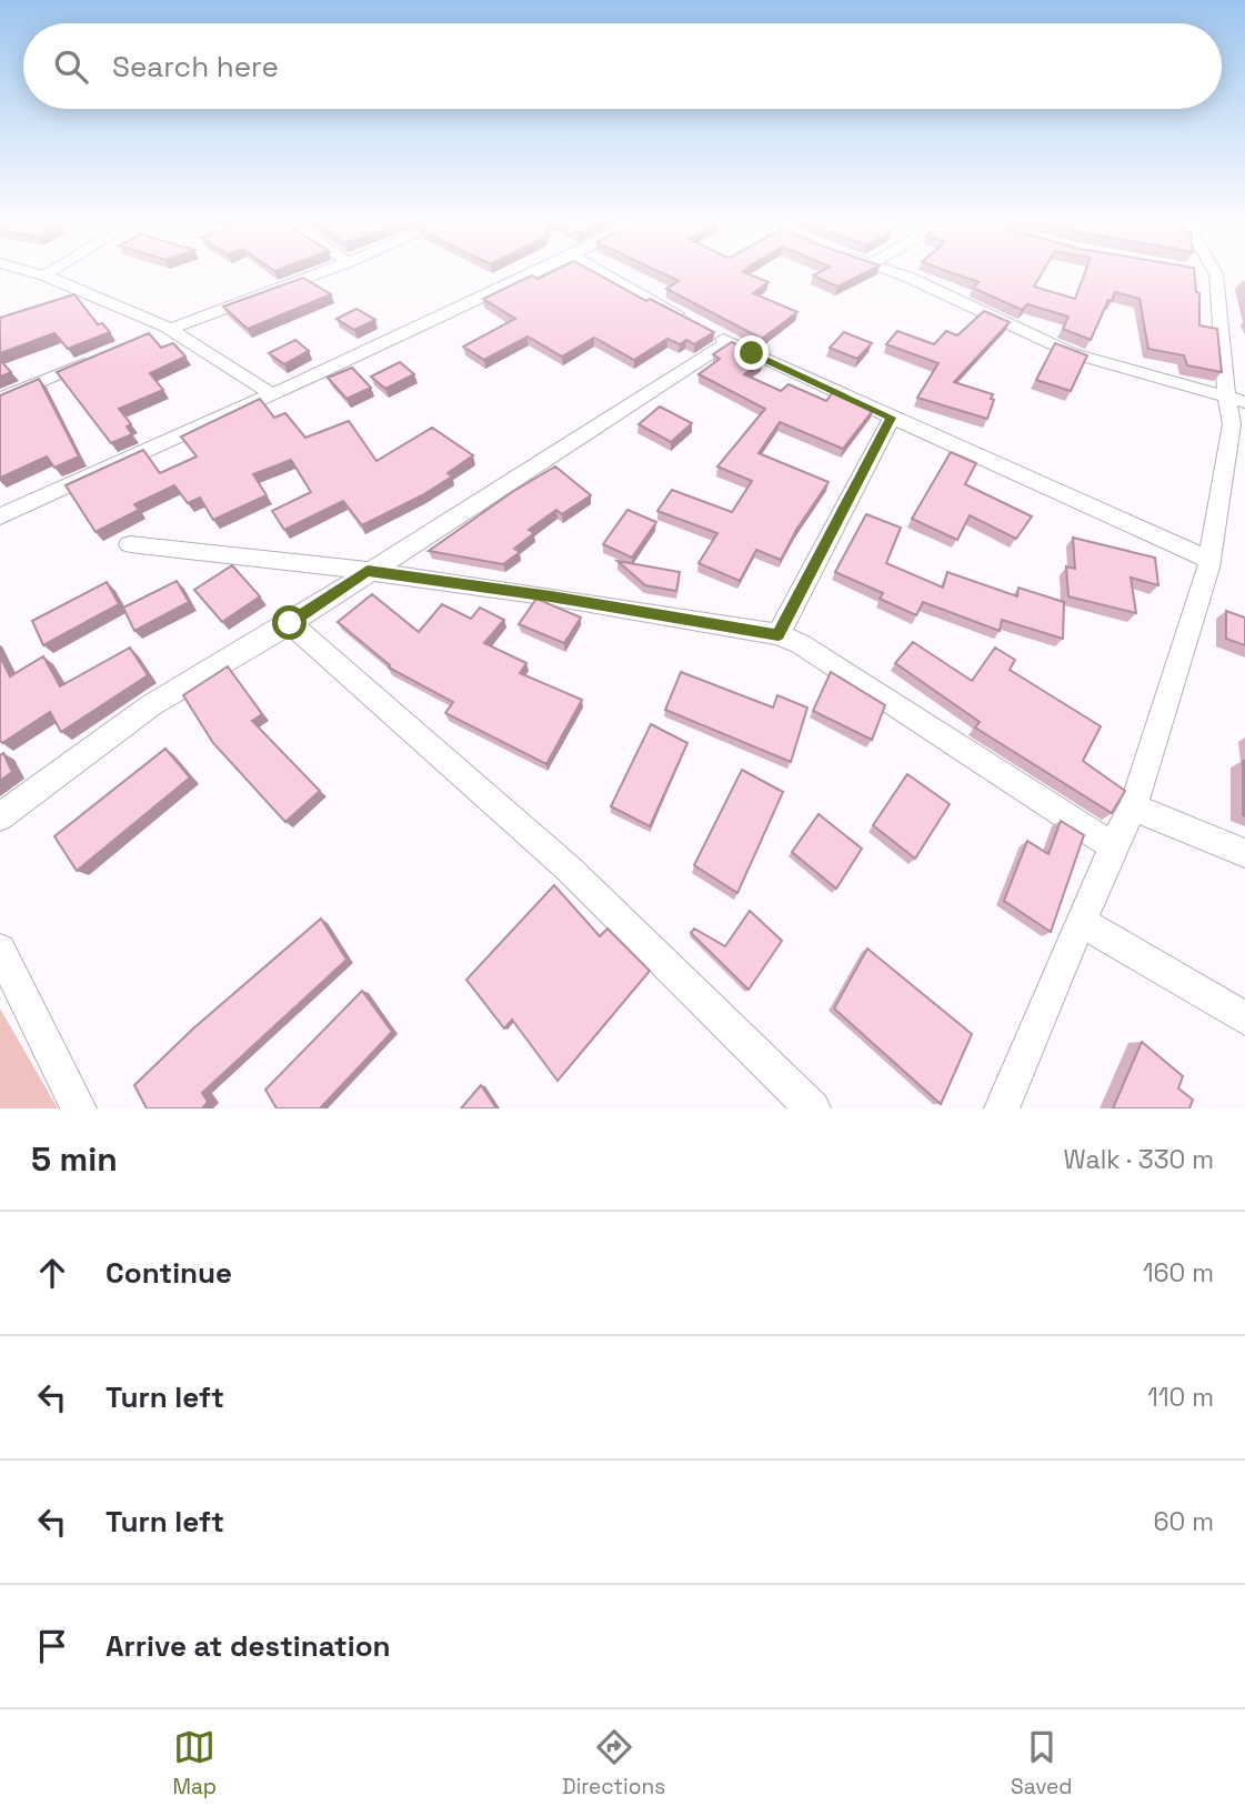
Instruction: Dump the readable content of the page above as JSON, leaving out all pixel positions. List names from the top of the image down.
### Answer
{
  "page": {
    "search": "Search here",
    "heading": ["5 min", "Walk · 330 m"],
    "list": [
      ["Continue", "160 m"],
      ["Turn left", "110 m"],
      ["Turn left", "60 m"],
      "Arrive at destination"
    ],
    "nav": ["Map", "Directions", "Saved"]
  }
}
